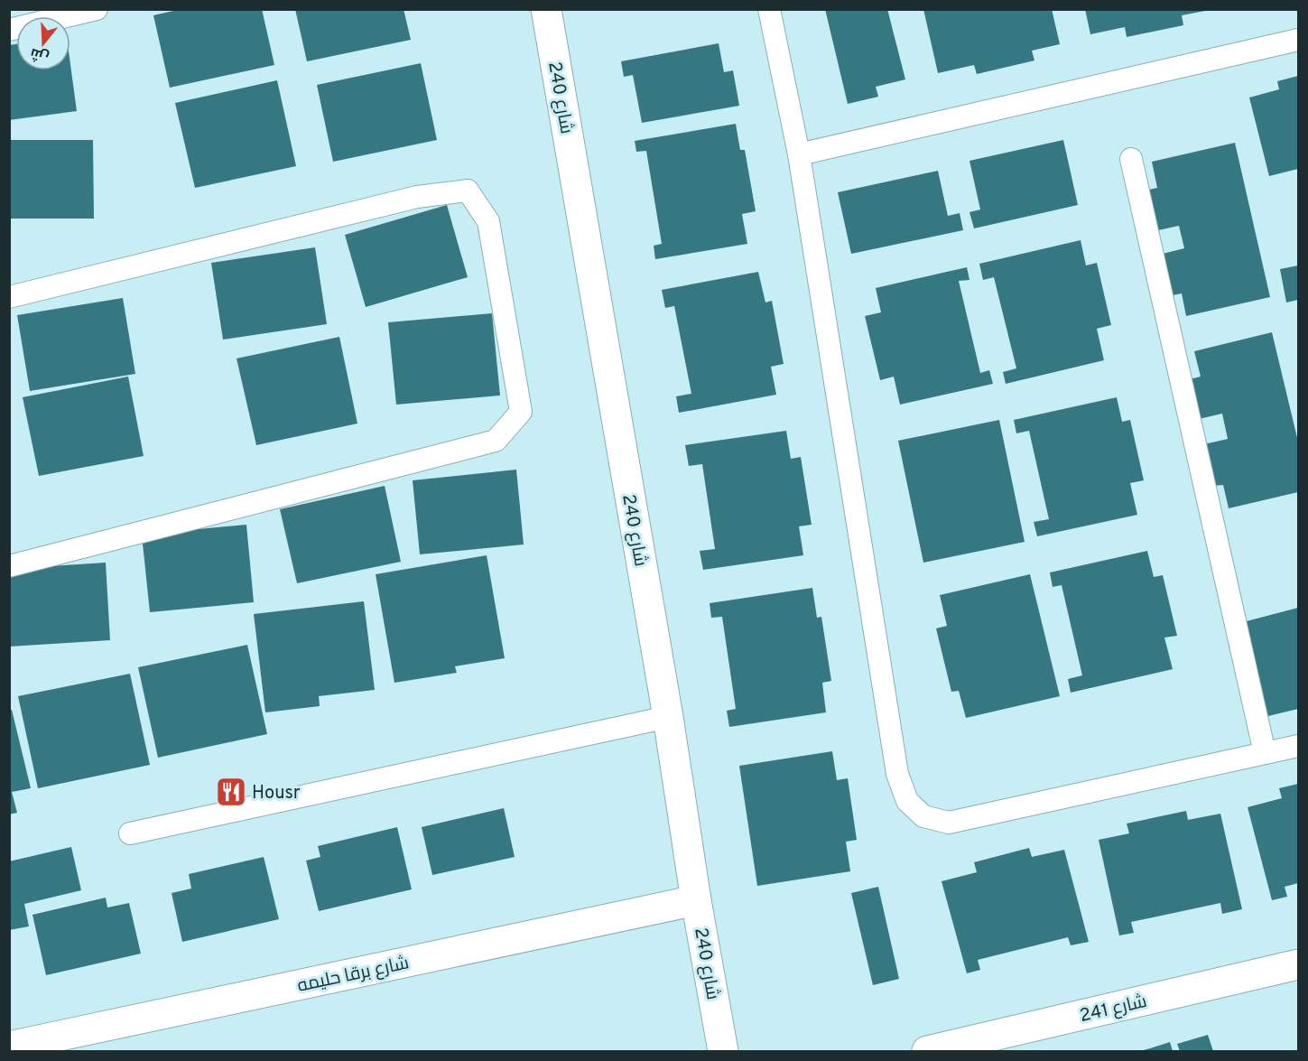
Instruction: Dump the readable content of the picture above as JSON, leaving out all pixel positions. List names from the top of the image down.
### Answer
{
  "streets": {
    "street": ["شارع 240", "شارع برقا حليمه", "شارع 241"]
  },
  "crossings": [
    ["شارع 240", "شارع برقا حليمه"]
  ],
  "places": {
    "restaurant": ["Housr"]
  },
  "north": "bottom"
}
